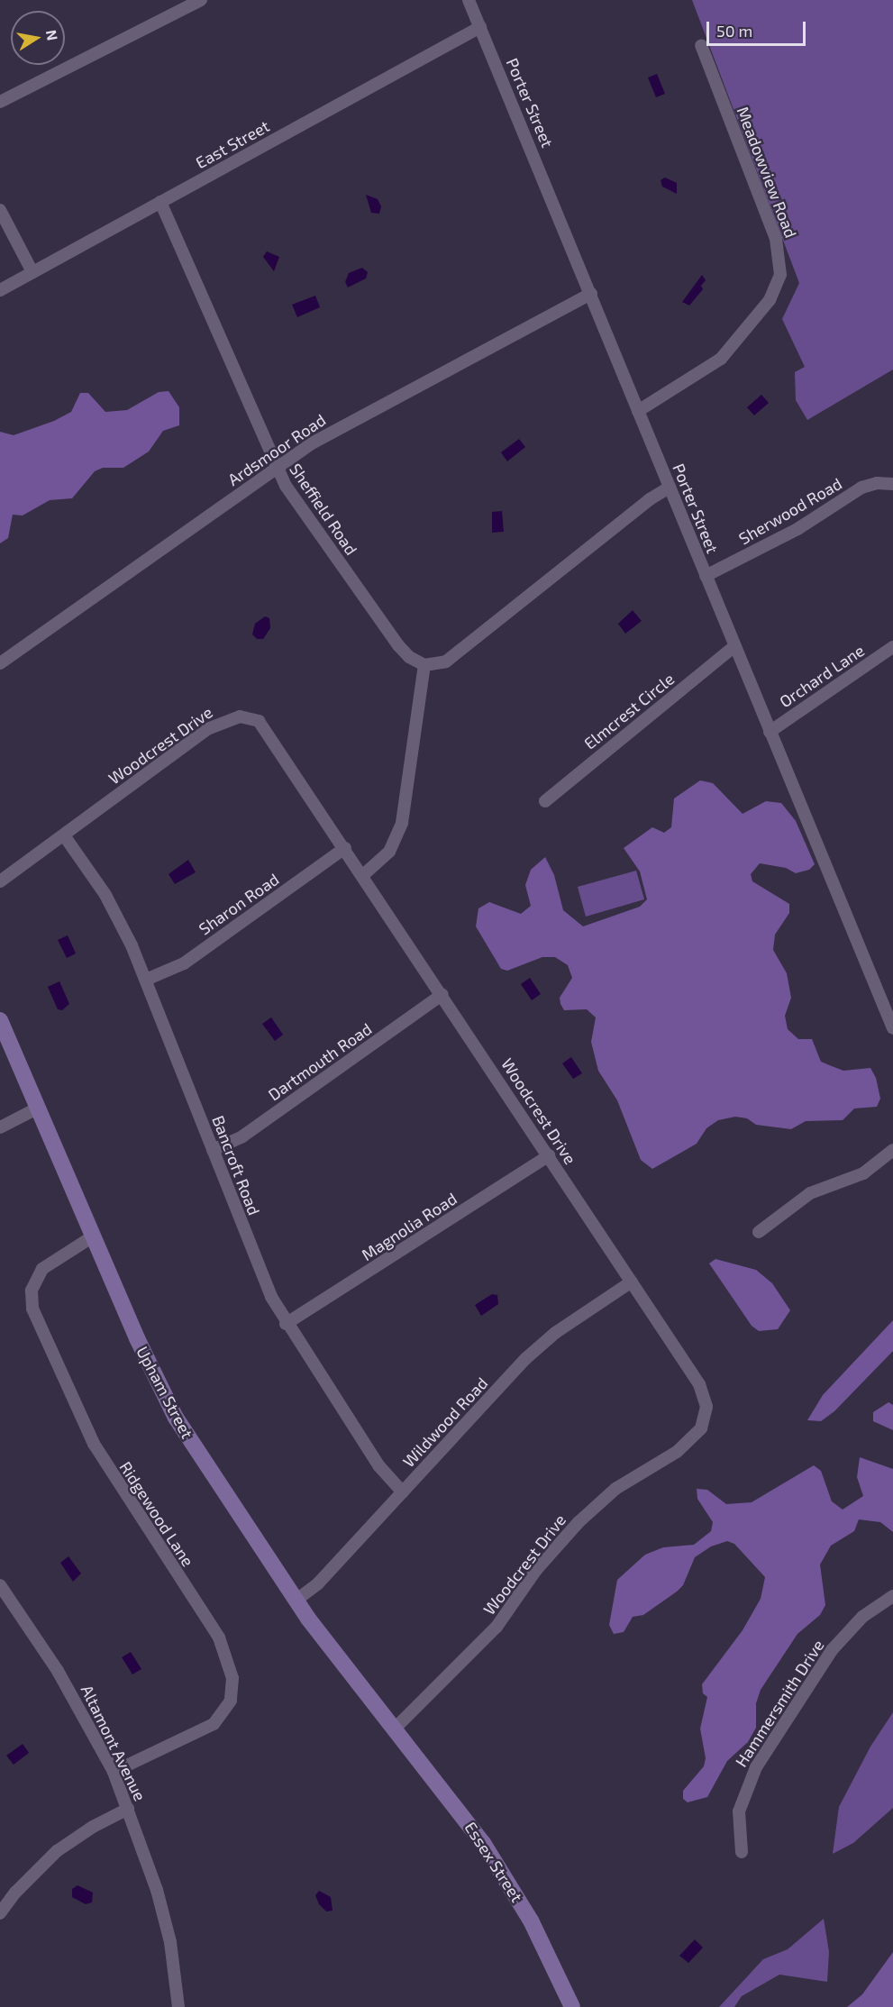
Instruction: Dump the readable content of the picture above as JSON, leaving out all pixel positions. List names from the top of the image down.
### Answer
{
  "streets": {
    "main road": ["Upham Street", "Essex Street"],
    "street": [
      "Porter Street",
      "East Street",
      "Meadowview Road",
      "Ardsmoor Road",
      "Sheffield Road",
      "Sherwood Road",
      "Orchard Lane",
      "Elmcrest Circle",
      "Woodcrest Drive",
      "Sharon Road",
      "Dartmouth Road",
      "Bancroft Road",
      "Magnolia Road",
      "Wildwood Road",
      "Ridgewood Lane",
      "Hammersmith Drive",
      "Altamont Avenue"
    ]
  },
  "crossings": [
    ["Porter Street", "East Street"],
    ["Porter Street", "Meadowview Road"],
    ["Porter Street", "Ardsmoor Road"],
    ["Porter Street", "Sherwood Road"],
    ["Porter Street", "Orchard Lane"],
    ["Porter Street", "Elmcrest Circle"],
    ["East Street", "Sheffield Road"],
    ["Ardsmoor Road", "Sheffield Road"],
    ["Woodcrest Drive", "Sharon Road"],
    ["Woodcrest Drive", "Dartmouth Road"],
    ["Woodcrest Drive", "Bancroft Road"],
    ["Woodcrest Drive", "Magnolia Road"],
    ["Woodcrest Drive", "Upham Street"],
    ["Woodcrest Drive", "Wildwood Road"],
    ["Woodcrest Drive", "Essex Street"],
    ["Sharon Road", "Bancroft Road"],
    ["Dartmouth Road", "Bancroft Road"],
    ["Bancroft Road", "Magnolia Road"],
    ["Bancroft Road", "Wildwood Road"],
    ["Upham Street", "Wildwood Road"],
    ["Upham Street", "Ridgewood Lane"],
    ["Upham Street", "Essex Street"],
    ["Ridgewood Lane", "Altamont Avenue"]
  ],
  "scale_bar": "50 m",
  "north": "right"
}
